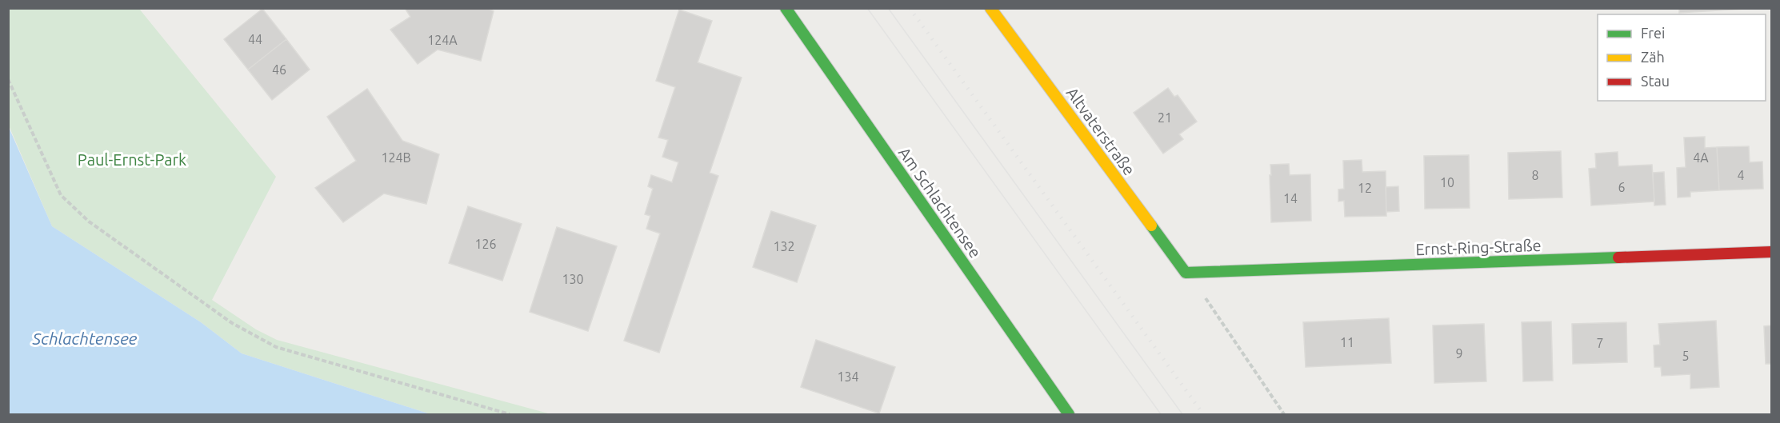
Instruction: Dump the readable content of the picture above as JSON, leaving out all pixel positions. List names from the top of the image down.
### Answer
{
  "streets": {
    "street": ["Altvaterstraße", "Am Schlachtensee", "Ernst-Ring-Straße"]
  },
  "crossings": [
    ["Altvaterstraße", "Ernst-Ring-Straße"]
  ],
  "water": ["Schlachtensee"],
  "parks": ["Paul-Ernst-Park"],
  "house_numbers": [
    "44",
    "124A",
    "46",
    "21",
    "124B",
    "4A",
    "8",
    "4",
    "10",
    "6",
    "12",
    "14",
    "126",
    "132",
    "130",
    "11",
    "7",
    "9",
    "5",
    "134"
  ],
  "legend": ["Frei", "Zäh", "Stau"]
}
